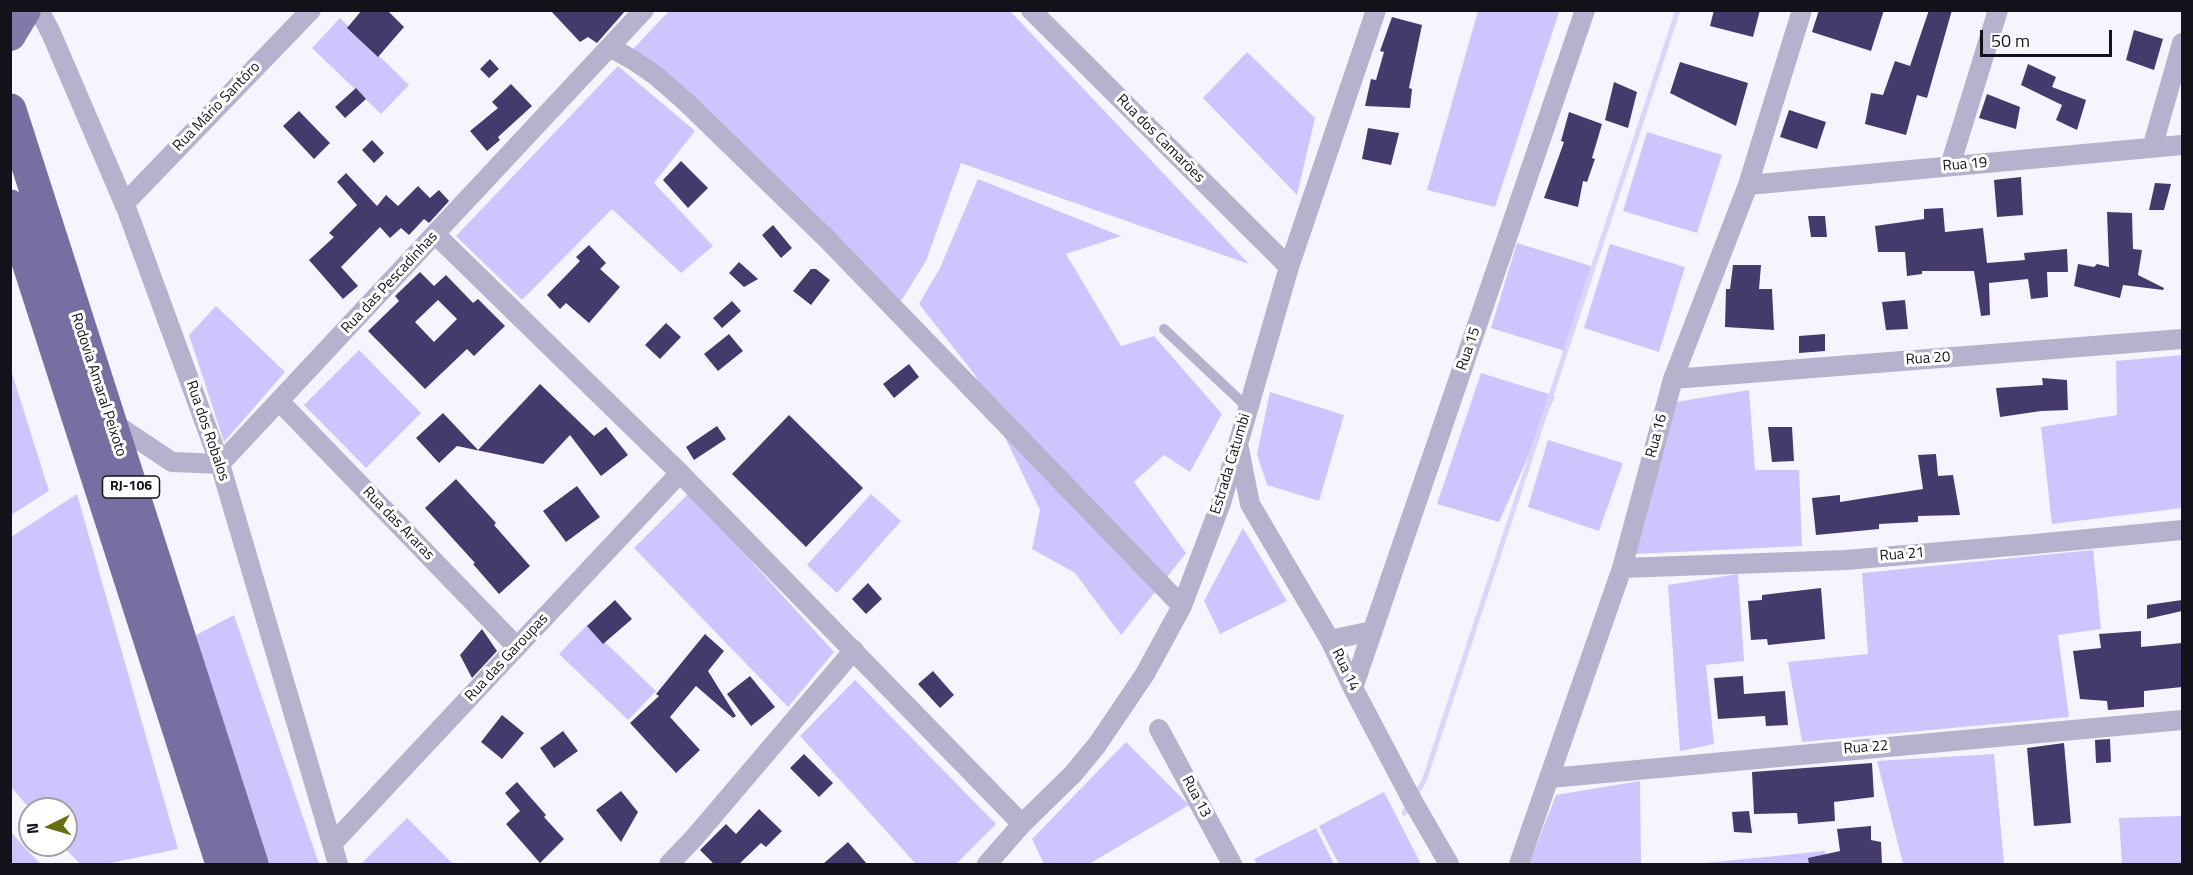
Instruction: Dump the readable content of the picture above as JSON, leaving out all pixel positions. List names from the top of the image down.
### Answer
{
  "streets": {
    "highway": ["Rodovia Amaral Peixoto", "RJ-106"],
    "street": [
      "Rua Mário Santóro",
      "Rua dos Camarões",
      "Rua 19",
      "Rua das Pescadinhas",
      "Rua 15",
      "Rua 20",
      "Rua dos Robalos",
      "Rua 16",
      "Estrada Catumbi",
      "Rua das Araras",
      "Rua 21",
      "Rua das Garoupas",
      "Rua 14",
      "Rua 22",
      "Rua 13"
    ]
  },
  "crossings": [
    ["Rua Mário Santóro", "Rua dos Robalos"],
    ["Rua dos Camarões", "Estrada Catumbi"],
    ["Rua 19", "Rua 16"],
    ["Rua das Pescadinhas", "Rua dos Robalos"],
    ["Rua das Pescadinhas", "Rua das Araras"],
    ["Rua 15", "Rua 14"],
    ["Rua 20", "Rua 16"],
    ["Rua dos Robalos", "Rua das Garoupas"],
    ["Rua 16", "Rua 21"],
    ["Rua 16", "Rua 22"],
    ["Estrada Catumbi", "Rua 14"],
    ["Rua das Araras", "Rua das Garoupas"]
  ],
  "scale_bar": "50 m",
  "north": "left"
}
